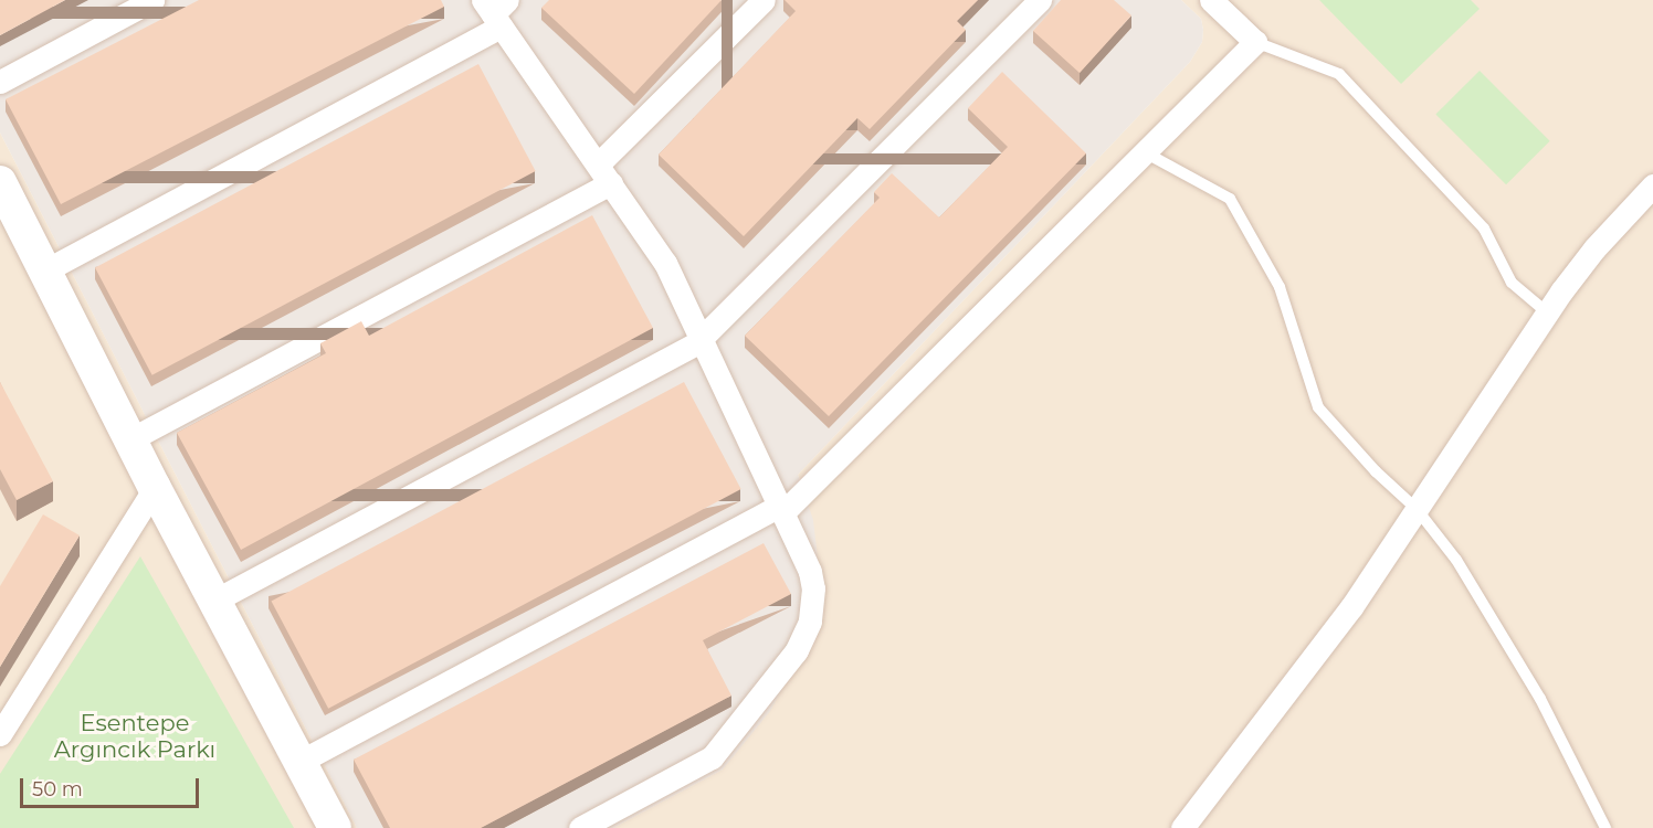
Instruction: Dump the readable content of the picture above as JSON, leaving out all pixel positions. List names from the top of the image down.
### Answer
{
  "parks": ["Esentepe Argıncık Parkı"],
  "scale_bar": "50 m"
}
